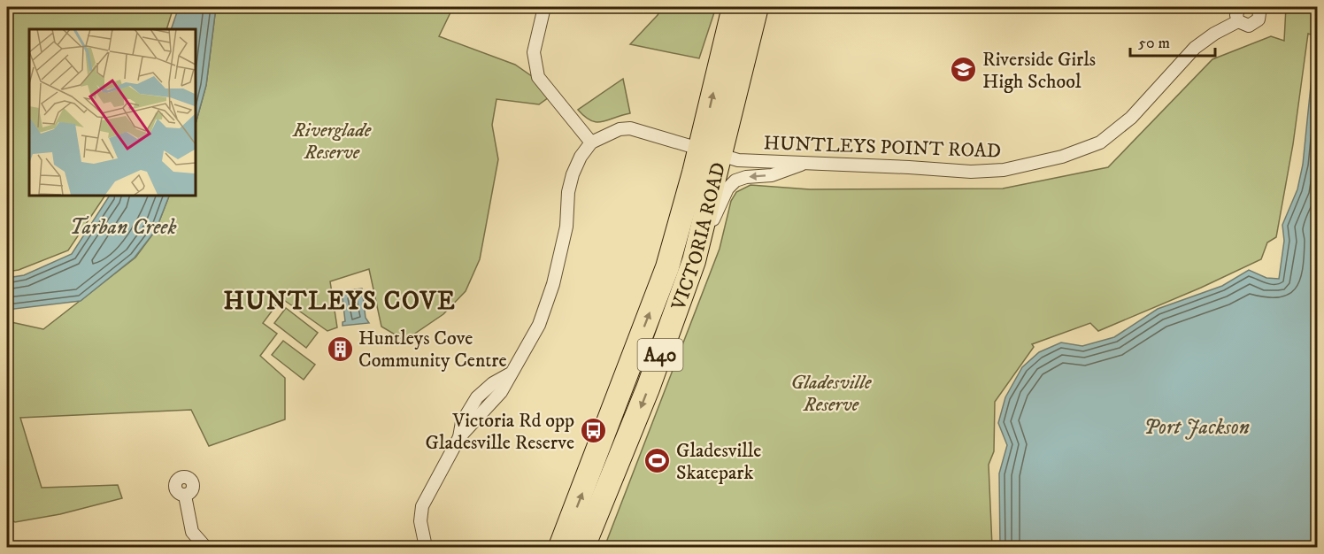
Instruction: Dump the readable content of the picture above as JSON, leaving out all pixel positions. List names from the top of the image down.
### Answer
{
  "streets": {
    "highway": ["VICTORIA ROAD", "A40"],
    "street": ["HUNTLEYS POINT ROAD"]
  },
  "crossings": [
    ["HUNTLEYS POINT ROAD", "VICTORIA ROAD"]
  ],
  "districts": ["HUNTLEYS COVE"],
  "water": ["Tarban Creek", "Port Jackson"],
  "parks": ["Riverglade Reserve", "Gladesville Reserve"],
  "places": {
    "school or university": ["Riverside Girls High School"],
    "building": ["Huntleys Cove Community Centre"],
    "bus stop": ["Victoria Rd opp Gladesville Reserve"],
    "sports": ["Gladesville Skatepark"]
  },
  "scale_bar": "50 m"
}
